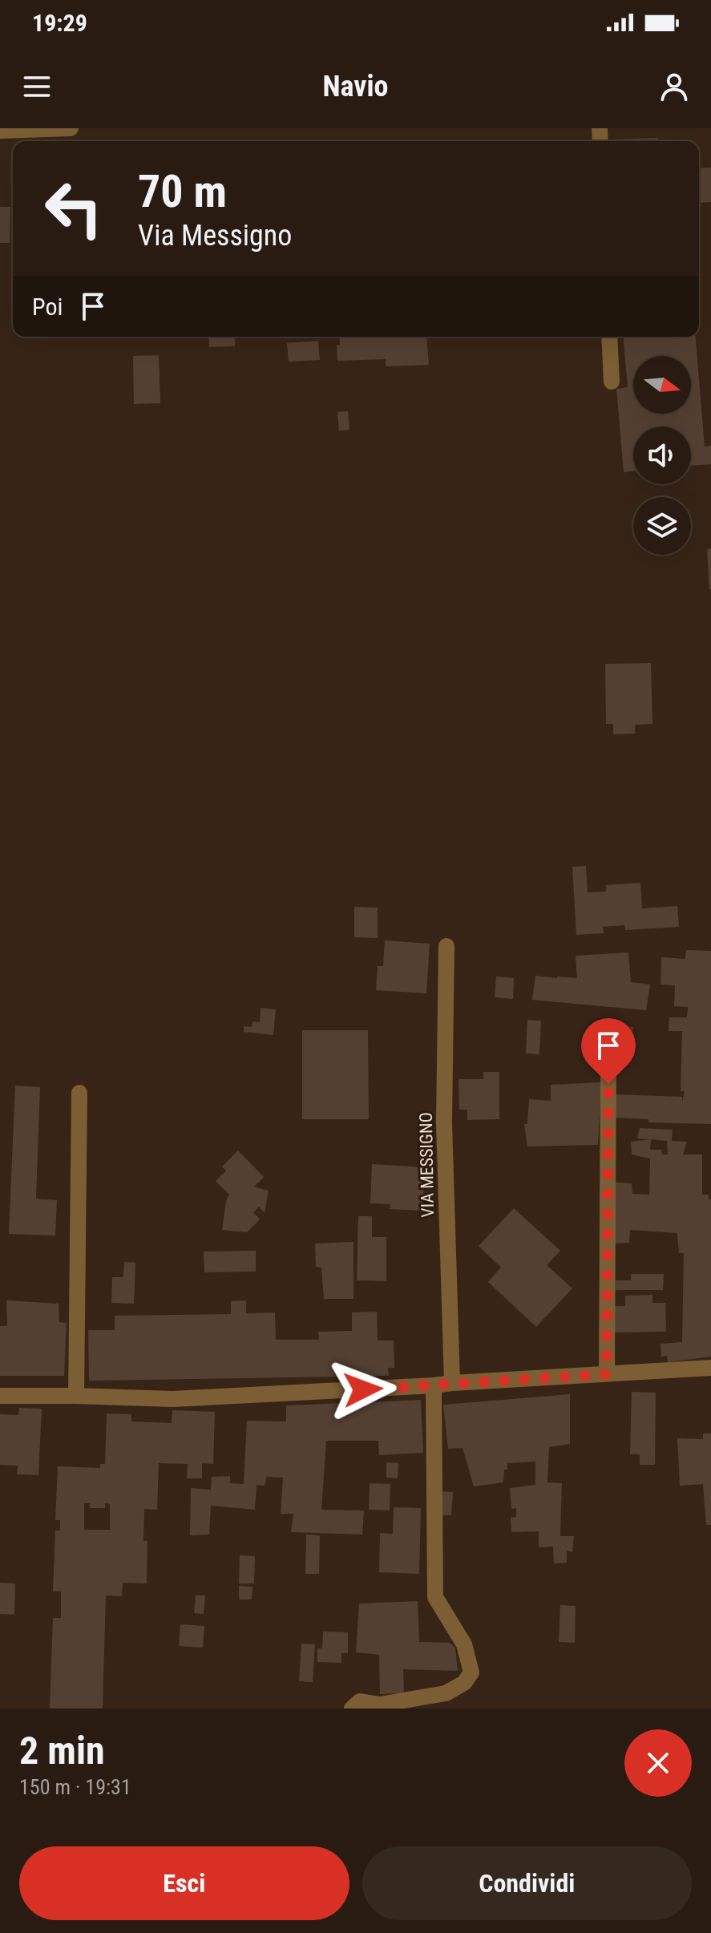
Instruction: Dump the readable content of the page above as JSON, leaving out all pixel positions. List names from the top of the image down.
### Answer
{
  "streets": {
    "street": ["VIA MESSIGNO"]
  },
  "north": "right",
  "page": {
    "status": "19:29",
    "header": "Navio",
    "turn": ["70 m", "Via Messigno"],
    "then": "Poi",
    "heading": ["2 min", "150 m · 19:31"],
    "buttons": ["Esci", "Condividi"]
  }
}
